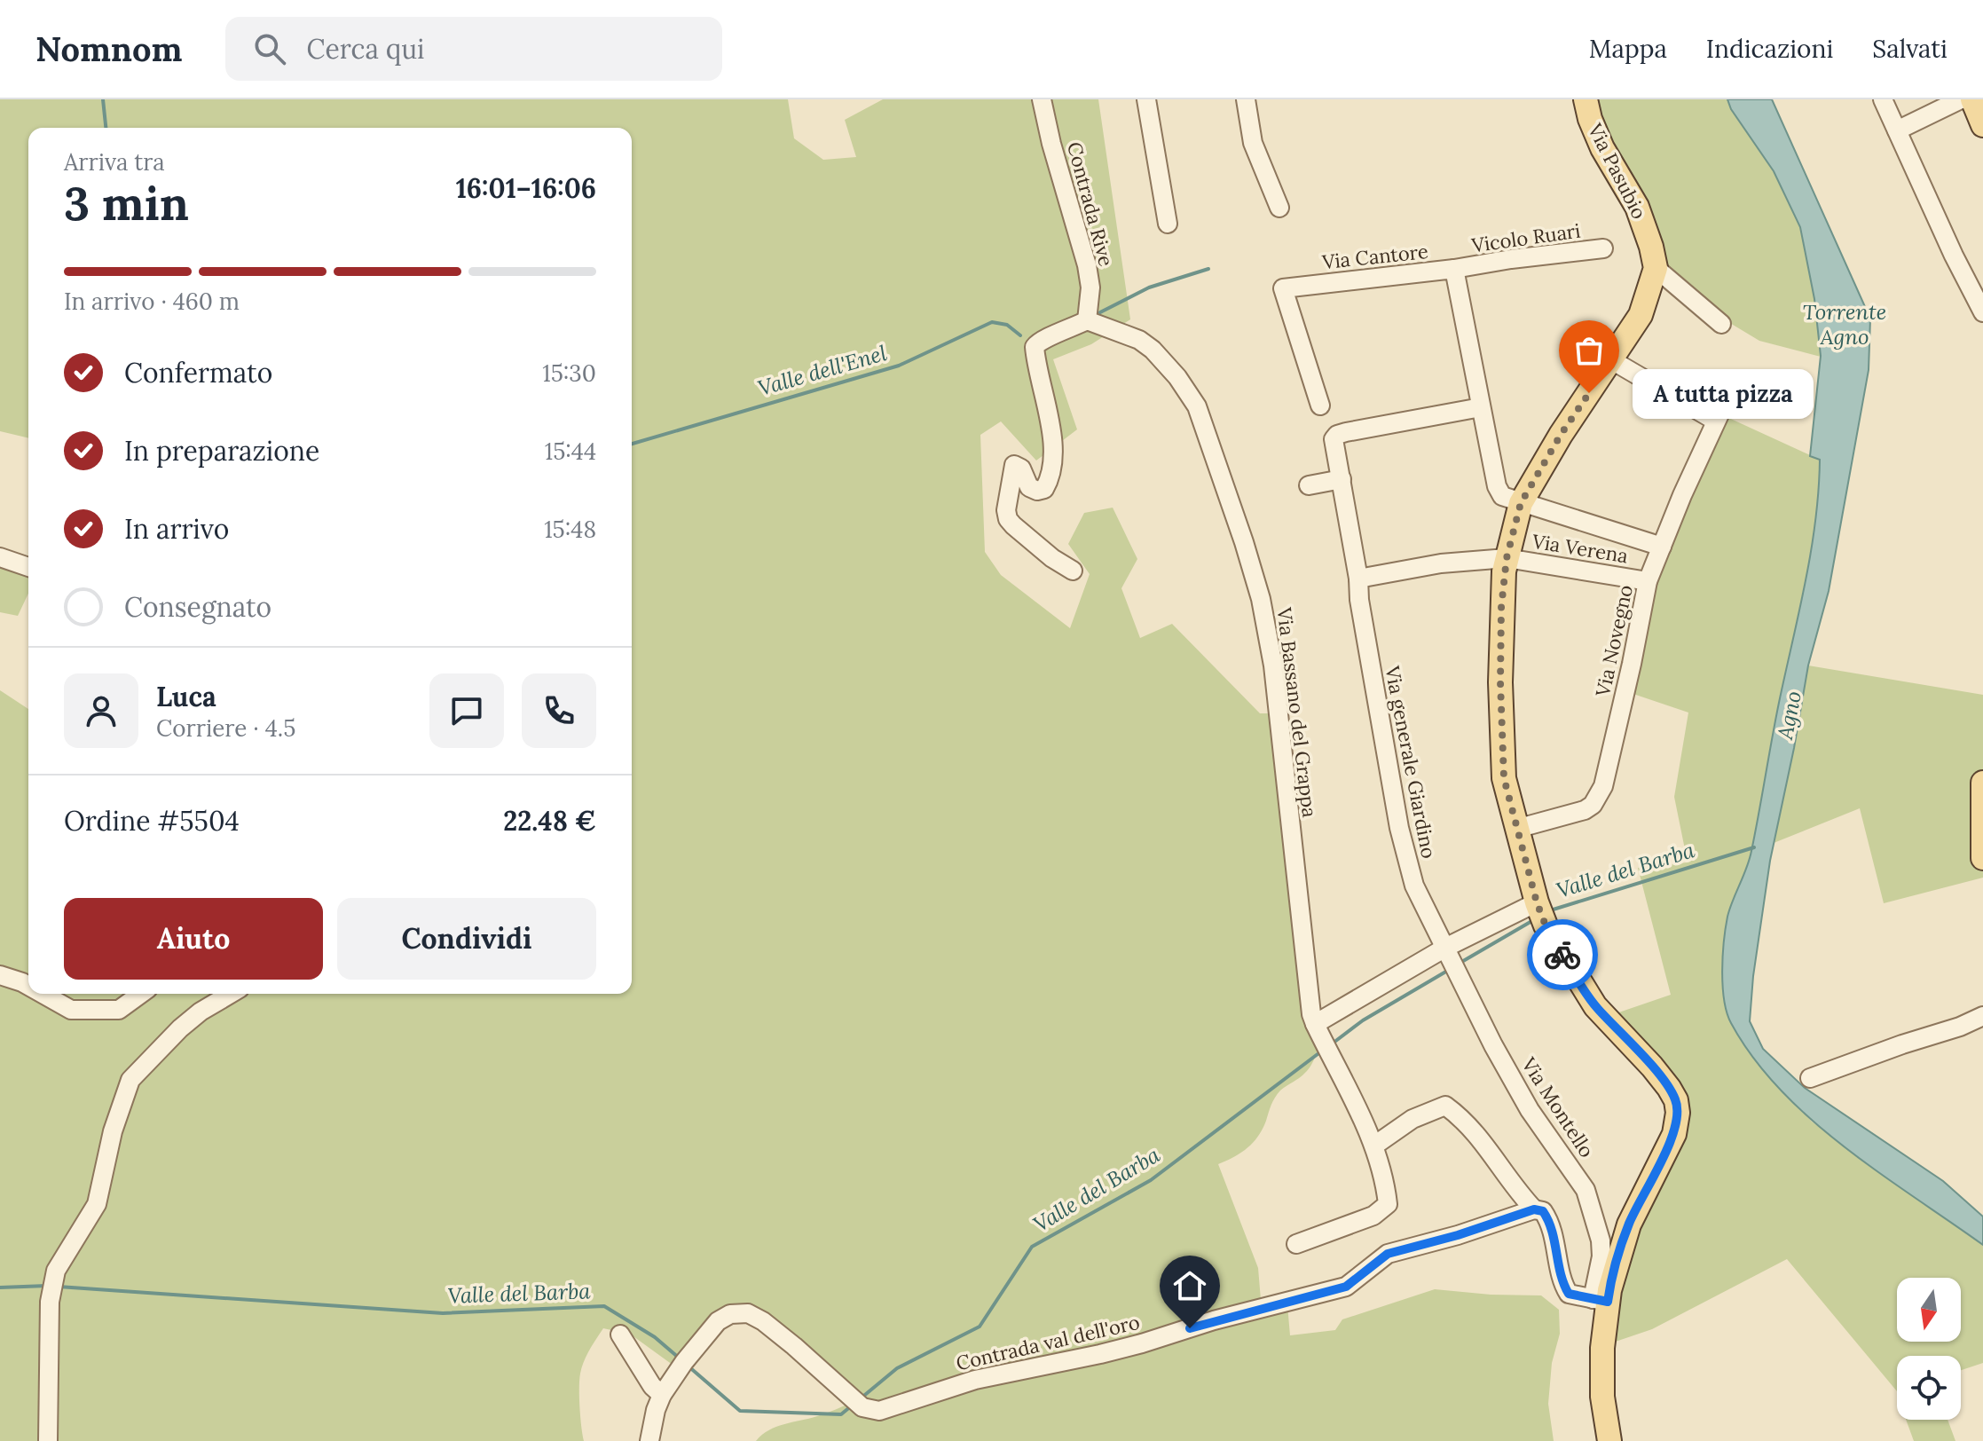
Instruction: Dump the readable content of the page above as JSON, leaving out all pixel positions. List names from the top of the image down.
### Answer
{
  "streets": {
    "main road": ["Via Pasubio"],
    "street": [
      "Contrada Rive",
      "Vicolo Ruari",
      "Via Cantore",
      "Via Verena",
      "Via Novegno",
      "Via Bassano del Grappa",
      "Via generale Giardino",
      "Via Montello",
      "Contrada val dell'oro"
    ]
  },
  "crossings": [
    ["Contrada Rive", "Via Bassano del Grappa"],
    ["Vicolo Ruari", "Via Cantore"],
    ["Via Verena", "Via Novegno"],
    ["Via Verena", "Via generale Giardino"],
    ["Via generale Giardino", "Via Montello"]
  ],
  "water": [
    "Torrente Agno",
    "Valle dell'Enel",
    "Agno",
    "Valle del Barba"
  ],
  "places": ["A tutta pizza"],
  "north": "bottom",
  "page": {
    "header": "Nomnom",
    "search": "Cerca qui",
    "nav": ["Mappa", "Indicazioni", "Salvati"],
    "heading": ["3 min", "Arriva tra", "16:01–16:06"],
    "panel": [
      "Luca",
      "Corriere · 4.5",
      "Ordine #5504",
      "22.48 €"
    ],
    "bar": "In arrivo · 460 m",
    "list": [
      ["Confermato", "15:30"],
      ["In preparazione", "15:44"],
      ["In arrivo", "15:48"],
      "Consegnato"
    ],
    "bubble": "A tutta pizza",
    "buttons": ["Aiuto", "Condividi"]
  }
}
